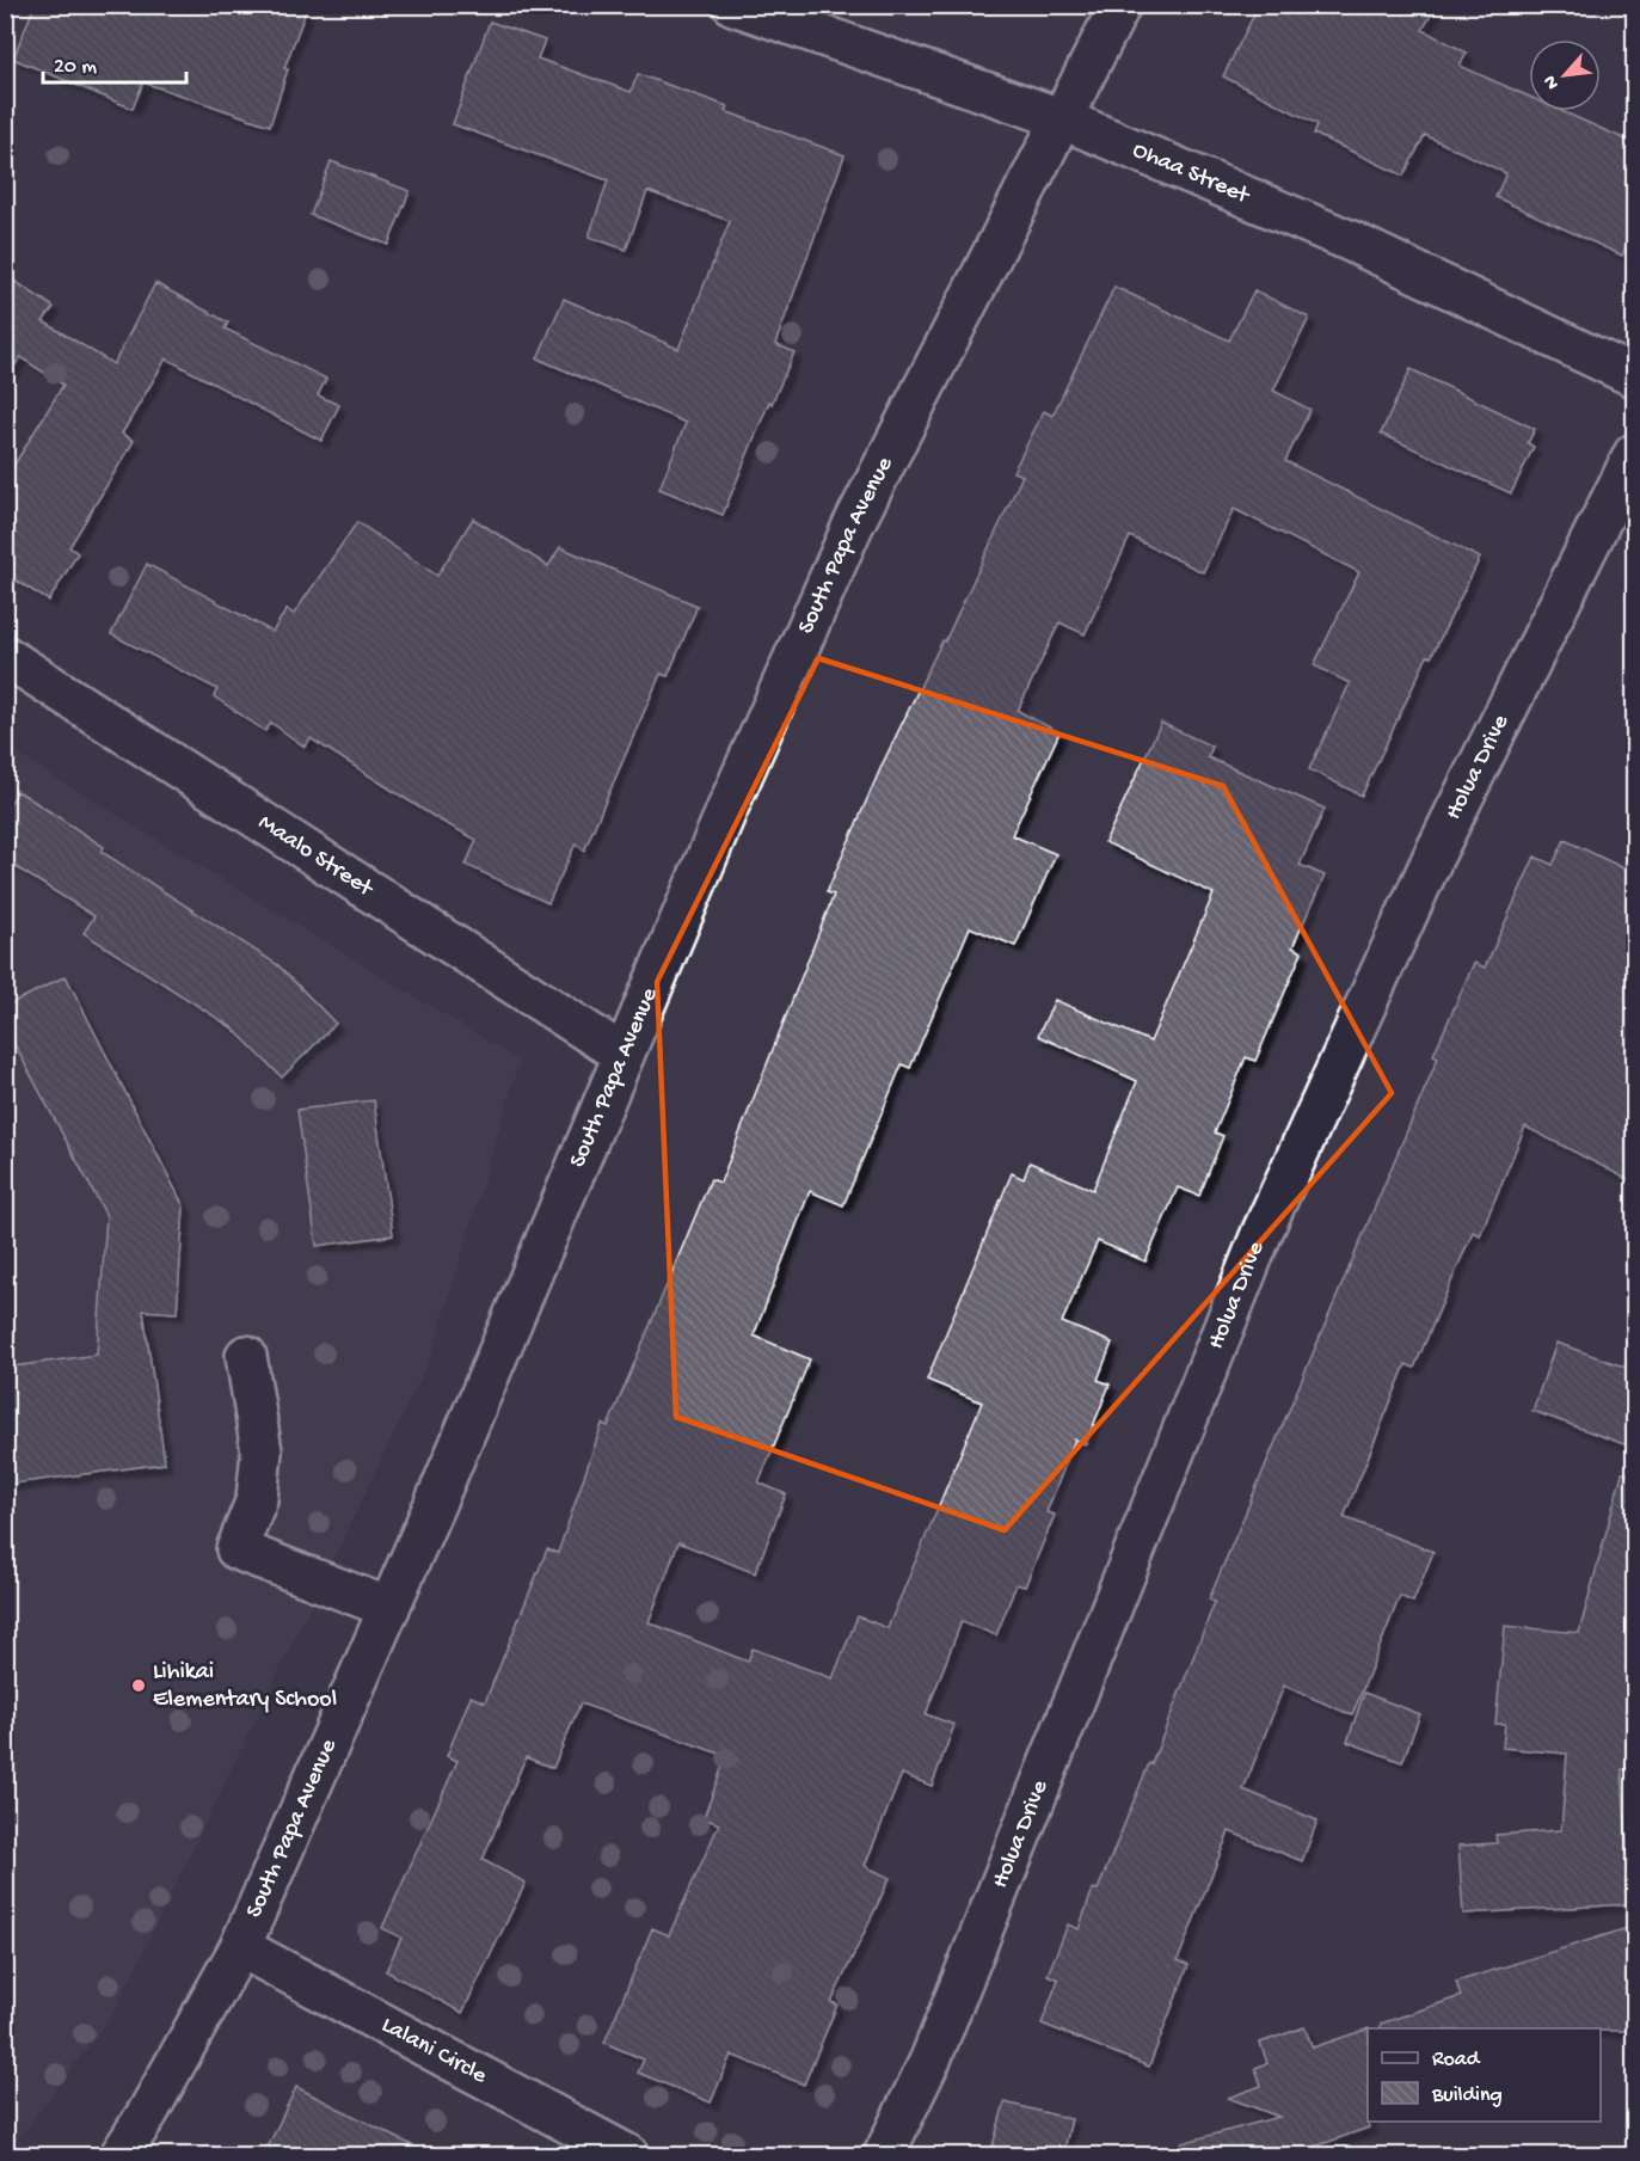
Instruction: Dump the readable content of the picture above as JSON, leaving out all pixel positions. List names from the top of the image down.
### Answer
{
  "streets": {
    "street": [
      "Ohaa Street",
      "South Papa Avenue",
      "Holua Drive",
      "Maalo Street",
      "Lalani Circle"
    ]
  },
  "crossings": [
    ["Ohaa Street", "South Papa Avenue"],
    ["South Papa Avenue", "Maalo Street"],
    ["South Papa Avenue", "Lalani Circle"]
  ],
  "places": ["Lihikai Elementary School"],
  "legend": ["Road", "Building"],
  "scale_bar": "20 m",
  "north": "bottom left"
}
